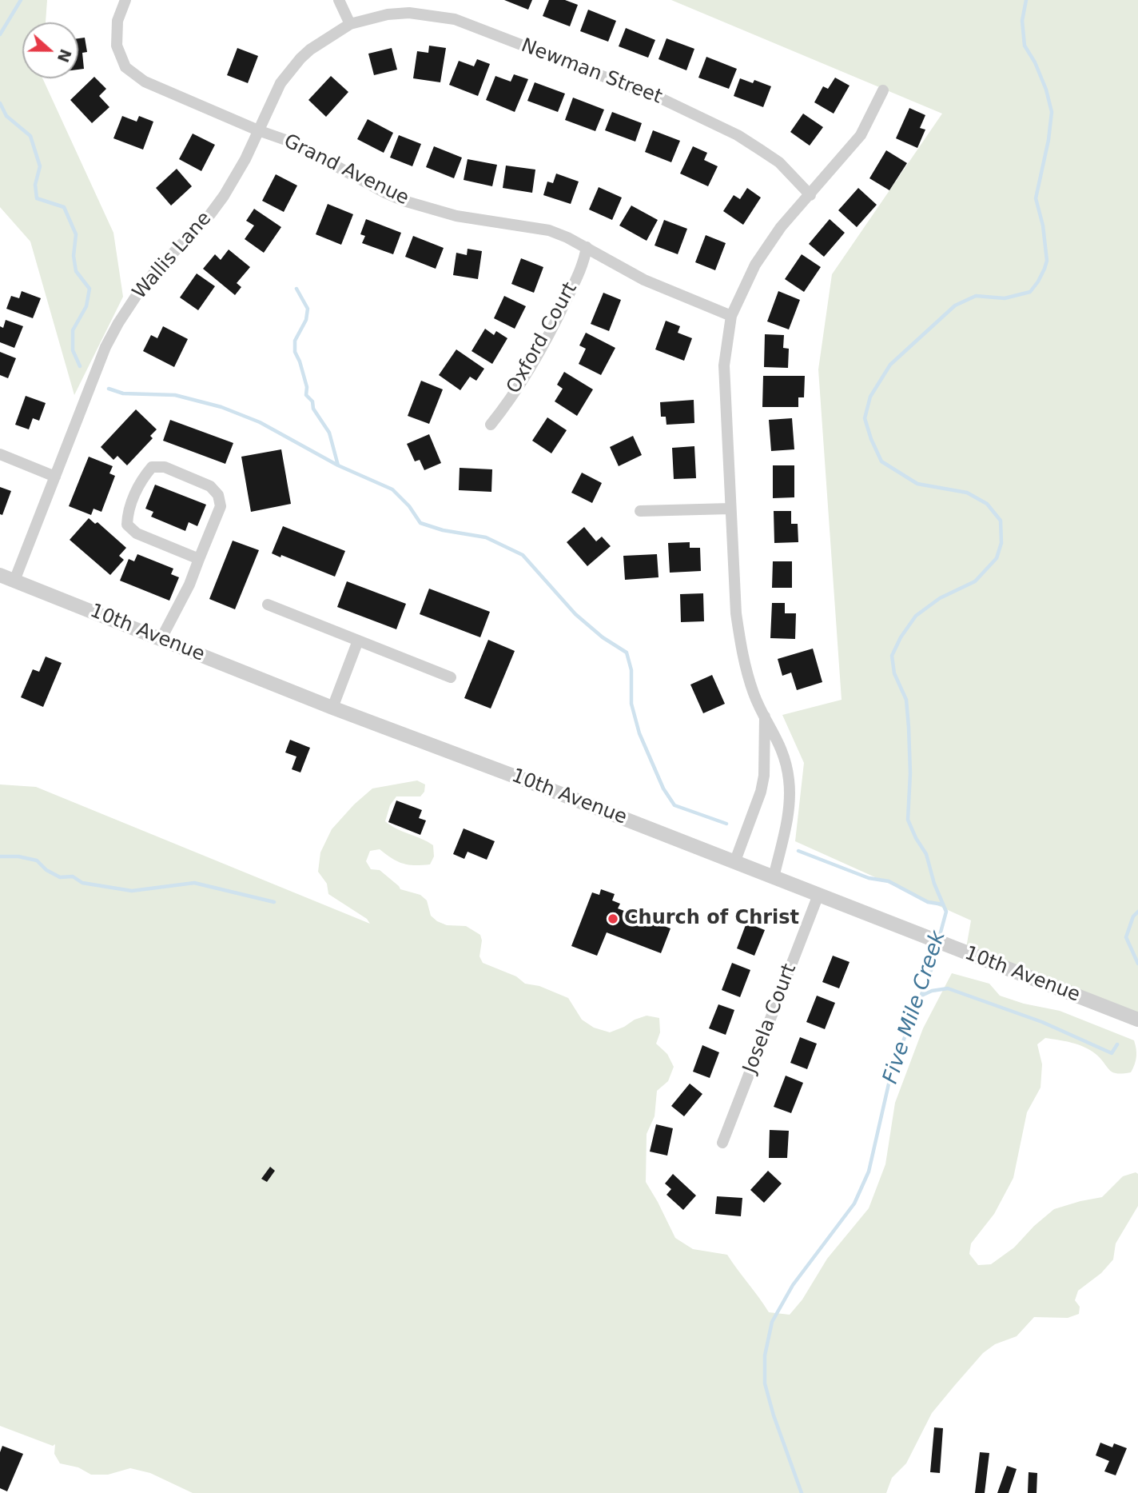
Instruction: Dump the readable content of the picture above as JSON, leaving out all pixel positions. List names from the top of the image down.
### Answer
{
  "streets": {
    "street": [
      "Newman Street",
      "Grand Avenue",
      "Wallis Lane",
      "Oxford Court",
      "10th Avenue",
      "Josela Court"
    ]
  },
  "crossings": [
    ["Newman Street", "Wallis Lane"],
    ["Grand Avenue", "Wallis Lane"],
    ["Grand Avenue", "Oxford Court"],
    ["Wallis Lane", "10th Avenue"],
    ["10th Avenue", "Josela Court"]
  ],
  "water": ["Five Mile Creek"],
  "places": ["Church of Christ"],
  "north": "right"
}
